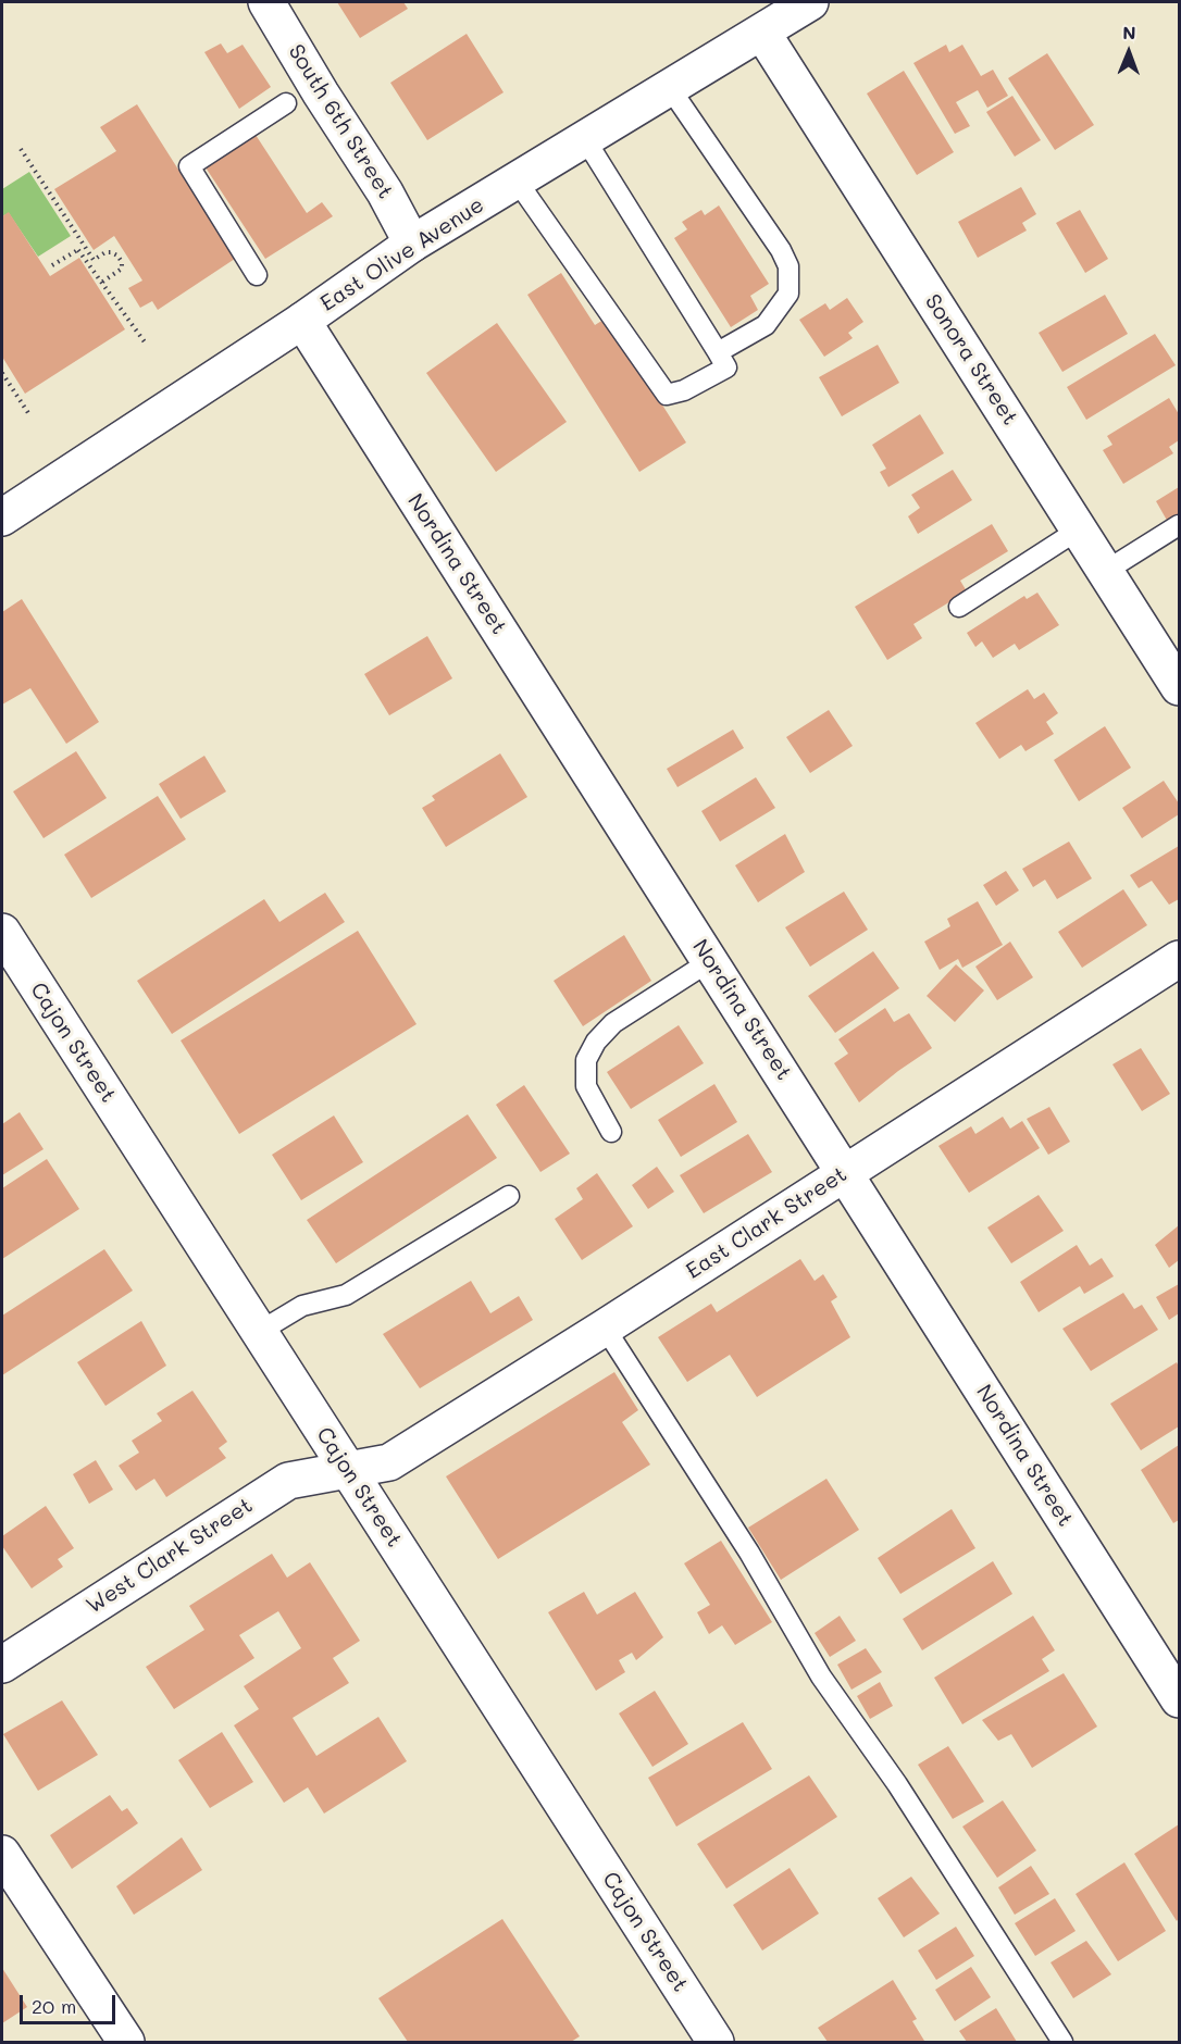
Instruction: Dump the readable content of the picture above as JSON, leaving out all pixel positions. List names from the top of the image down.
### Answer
{
  "streets": {
    "street": [
      "South 6th Street",
      "East Olive Avenue",
      "Sonora Street",
      "Nordina Street",
      "Cajon Street",
      "East Clark Street",
      "West Clark Street"
    ]
  },
  "crossings": [
    ["South 6th Street", "East Olive Avenue"],
    ["East Olive Avenue", "Sonora Street"],
    ["East Olive Avenue", "Nordina Street"],
    ["Nordina Street", "East Clark Street"],
    ["Cajon Street", "East Clark Street"],
    ["Cajon Street", "West Clark Street"],
    ["East Clark Street", "West Clark Street"]
  ],
  "scale_bar": "20 m",
  "north": "top"
}
